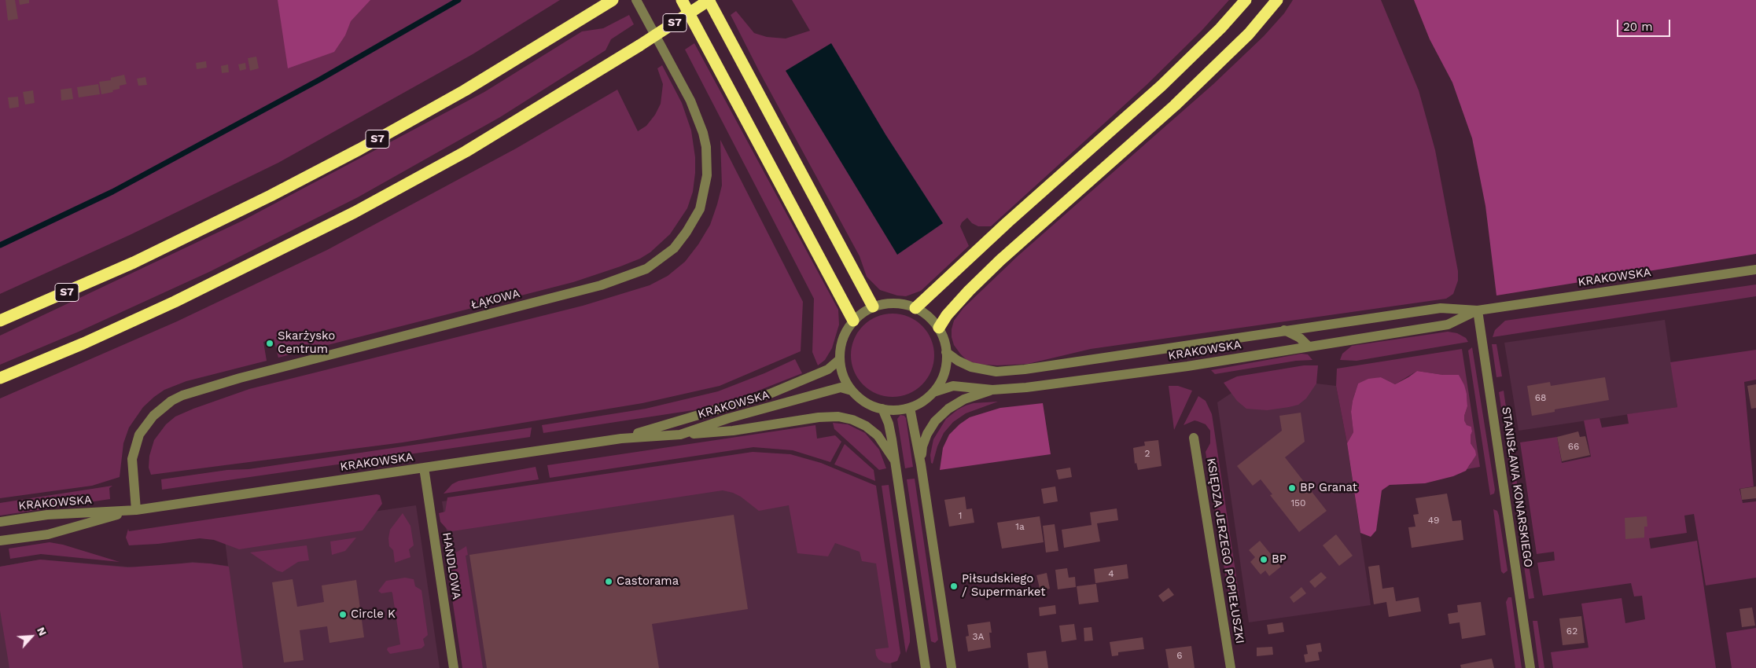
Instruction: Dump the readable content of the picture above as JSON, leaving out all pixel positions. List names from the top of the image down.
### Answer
{
  "streets": {
    "highway": ["S7"],
    "street": [
      "KRAKOWSKA",
      "ŁĄKOWA",
      "STANISŁAWA KONARSKIEGO",
      "KSIĘDZA JERZEGO POPIEŁUSZKI",
      "HANDLOWA"
    ]
  },
  "crossings": [
    ["KRAKOWSKA", "ŁĄKOWA"],
    ["KRAKOWSKA", "STANISŁAWA KONARSKIEGO"],
    ["KRAKOWSKA", "HANDLOWA"]
  ],
  "places": [
    "Skarżysko Centrum",
    "BP Granat",
    "BP",
    "Castorama",
    "Piłsudskiego / Supermarket",
    "Circle K"
  ],
  "house_numbers": [
    "68",
    "66",
    "2",
    "150",
    "1",
    "49",
    "1a",
    "4",
    "62",
    "3A",
    "6"
  ],
  "scale_bar": "20 m",
  "north": "top right"
}
